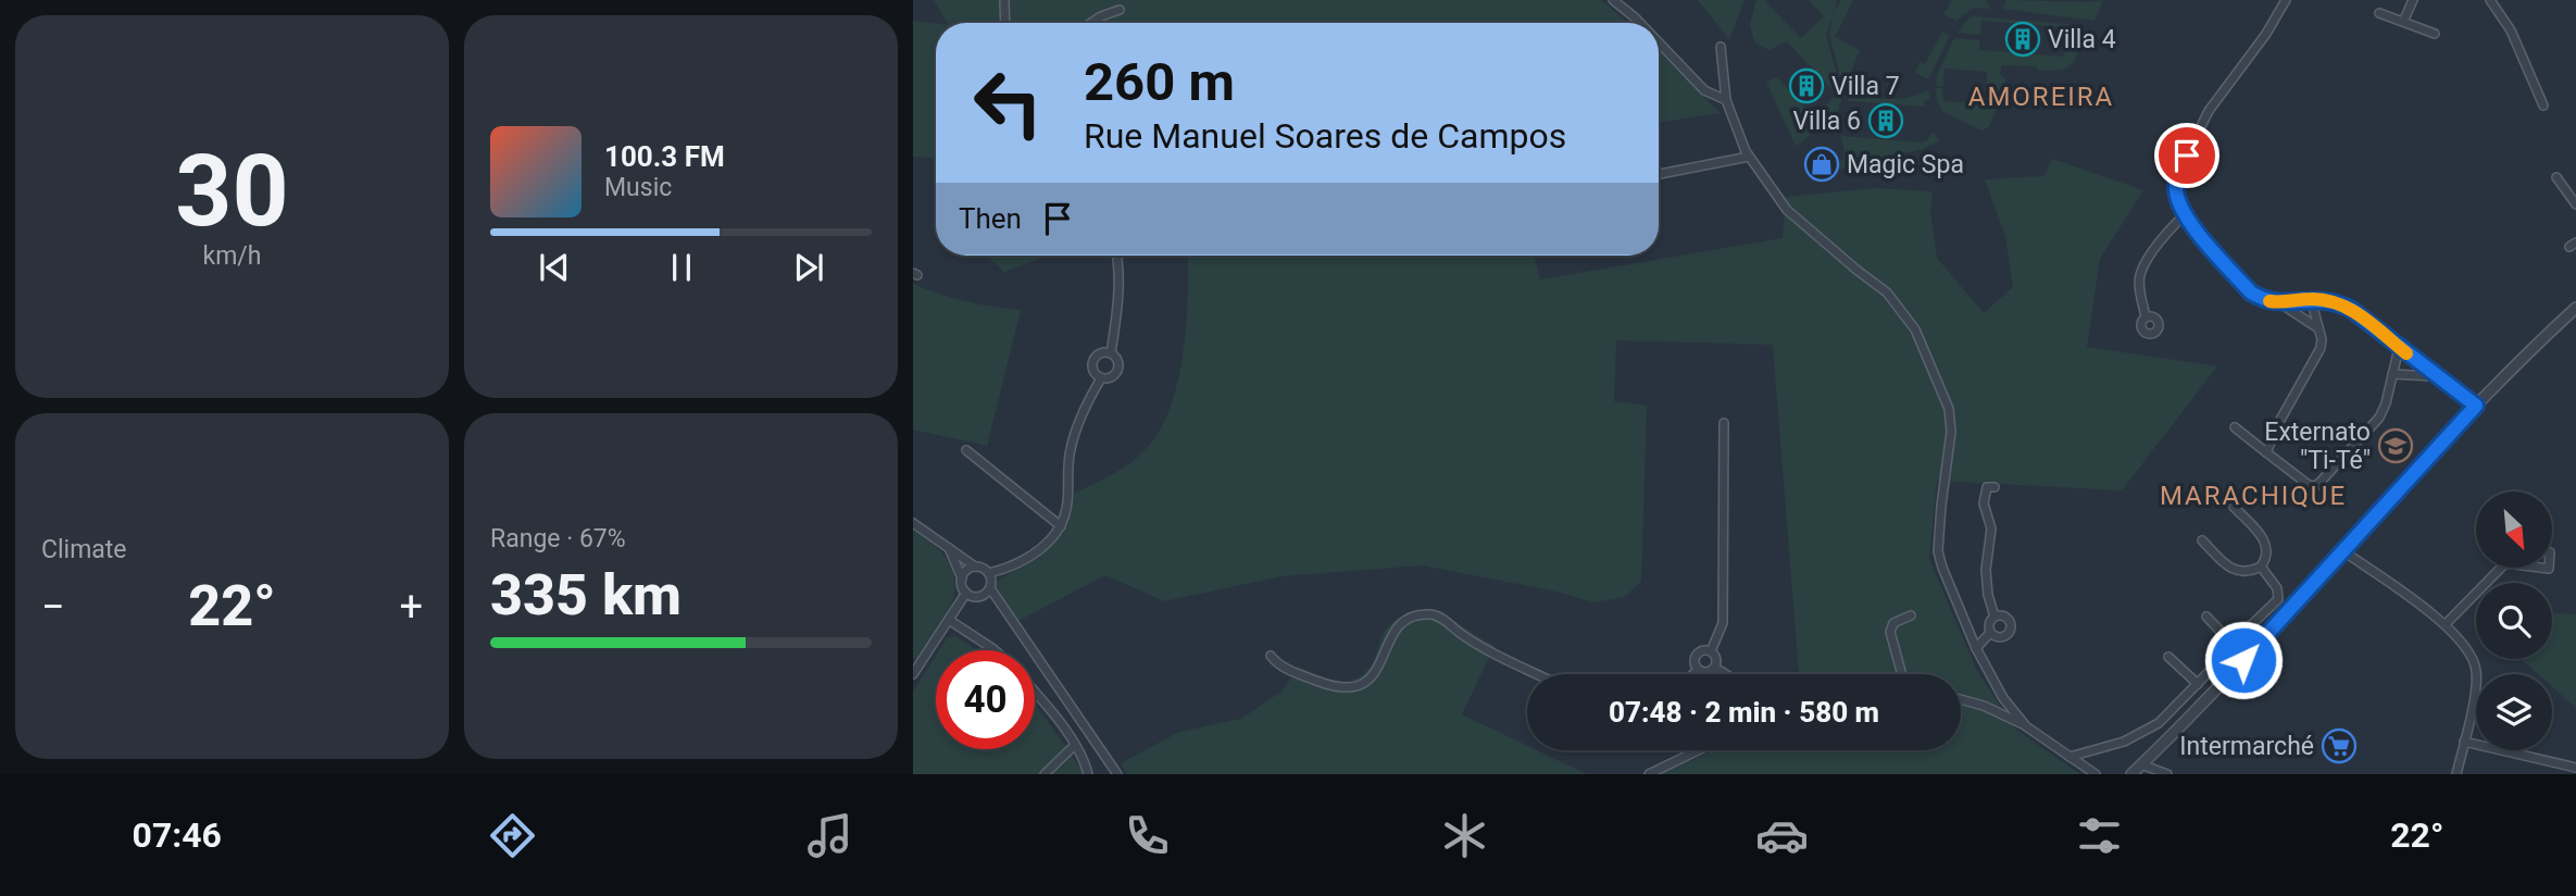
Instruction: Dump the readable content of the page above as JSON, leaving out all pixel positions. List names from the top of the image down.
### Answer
{
  "districts": ["AMOREIRA", "MARACHIQUE"],
  "places": {
    "building": ["Villa 4", "Villa 7", "Villa 6"],
    "shop": ["Magic Spa"],
    "school or university": ["Externato \"Ti-Té\""],
    "supermarket": ["Intermarché"]
  },
  "north": "bottom right",
  "page": {
    "tile": [
      ["30", "km/h"],
      "Climate",
      ["Range · 67%", "335 km"]
    ],
    "turn": ["260 m", "Rue Manuel Soares de Campos"],
    "song": ["100.3 FM", "Music"],
    "then": "Then",
    "heat": ["−", "22°", "+"],
    "limit": "40",
    "trip": "07:48 · 2 min · 580 m",
    "tabs": ["07:46", "22°"]
  }
}
